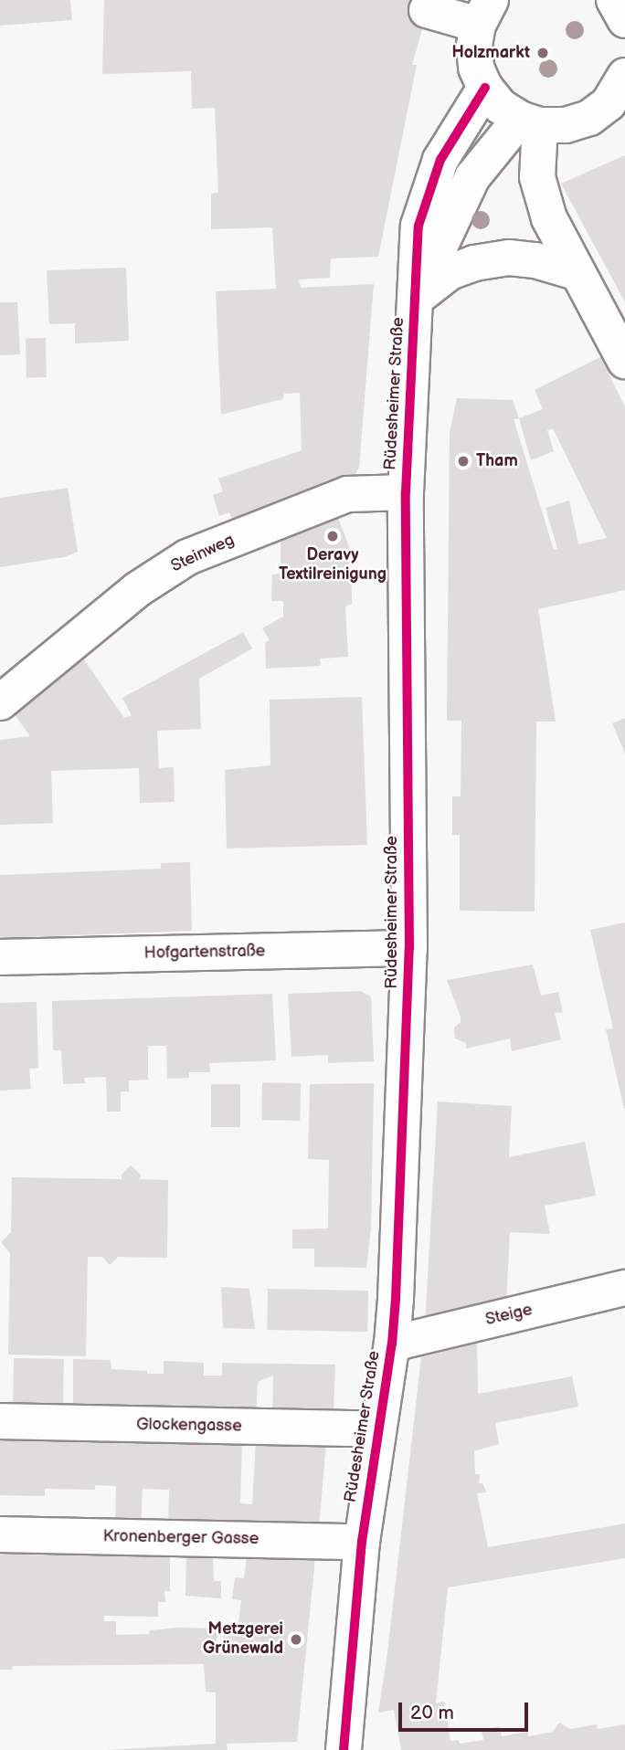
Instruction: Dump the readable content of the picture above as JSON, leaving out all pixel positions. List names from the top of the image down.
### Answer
{
  "streets": {
    "street": [
      "Rüdesheimer Straße",
      "Steinweg",
      "Hofgartenstraße",
      "Steige",
      "Glockengasse",
      "Kronenberger Gasse"
    ]
  },
  "crossings": [
    ["Rüdesheimer Straße", "Steinweg"],
    ["Rüdesheimer Straße", "Hofgartenstraße"],
    ["Rüdesheimer Straße", "Steige"],
    ["Rüdesheimer Straße", "Glockengasse"],
    ["Rüdesheimer Straße", "Kronenberger Gasse"]
  ],
  "places": [
    "Holzmarkt",
    "Tham",
    "Deravy Textilreinigung",
    "Metzgerei Grünewald"
  ],
  "scale_bar": "20 m"
}
